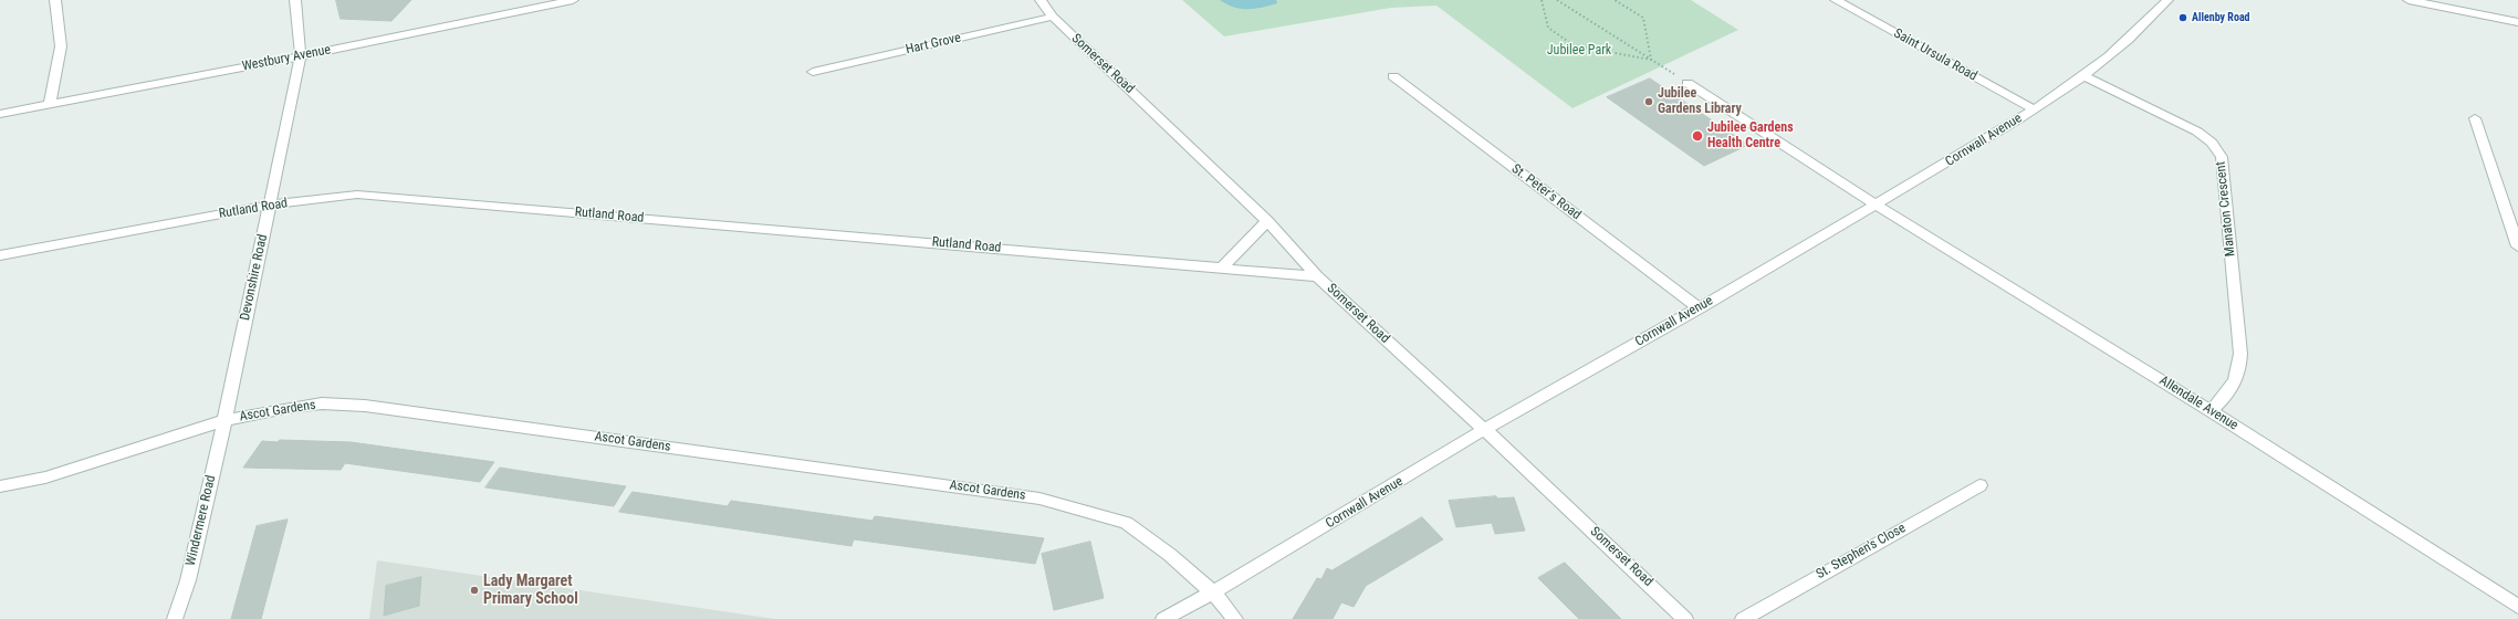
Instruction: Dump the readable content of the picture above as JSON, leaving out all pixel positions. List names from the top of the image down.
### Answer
{
  "streets": {
    "street": [
      "Hart Grove",
      "Saint Ursula Road",
      "Westbury Avenue",
      "Somerset Road",
      "Cornwall Avenue",
      "St. Peter's Road",
      "Rutland Road",
      "Manaton Crescent",
      "Devonshire Road",
      "Allendale Avenue",
      "Ascot Gardens",
      "Windermere Road",
      "St. Stephen's Close"
    ]
  },
  "crossings": [
    ["Hart Grove", "Somerset Road"],
    ["Saint Ursula Road", "Cornwall Avenue"],
    ["Westbury Avenue", "Devonshire Road"],
    ["Somerset Road", "Cornwall Avenue"],
    ["Somerset Road", "Rutland Road"],
    ["Cornwall Avenue", "St. Peter's Road"],
    ["Cornwall Avenue", "Manaton Crescent"],
    ["Cornwall Avenue", "Allendale Avenue"],
    ["Cornwall Avenue", "Ascot Gardens"],
    ["Rutland Road", "Devonshire Road"],
    ["Manaton Crescent", "Allendale Avenue"],
    ["Devonshire Road", "Ascot Gardens"],
    ["Devonshire Road", "Windermere Road"],
    ["Ascot Gardens", "Windermere Road"]
  ],
  "parks": ["Jubilee Park"],
  "places": [
    "Allenby Road",
    "Jubilee Gardens Library",
    "Jubilee Gardens Health Centre",
    "Lady Margaret Primary School"
  ]
}
